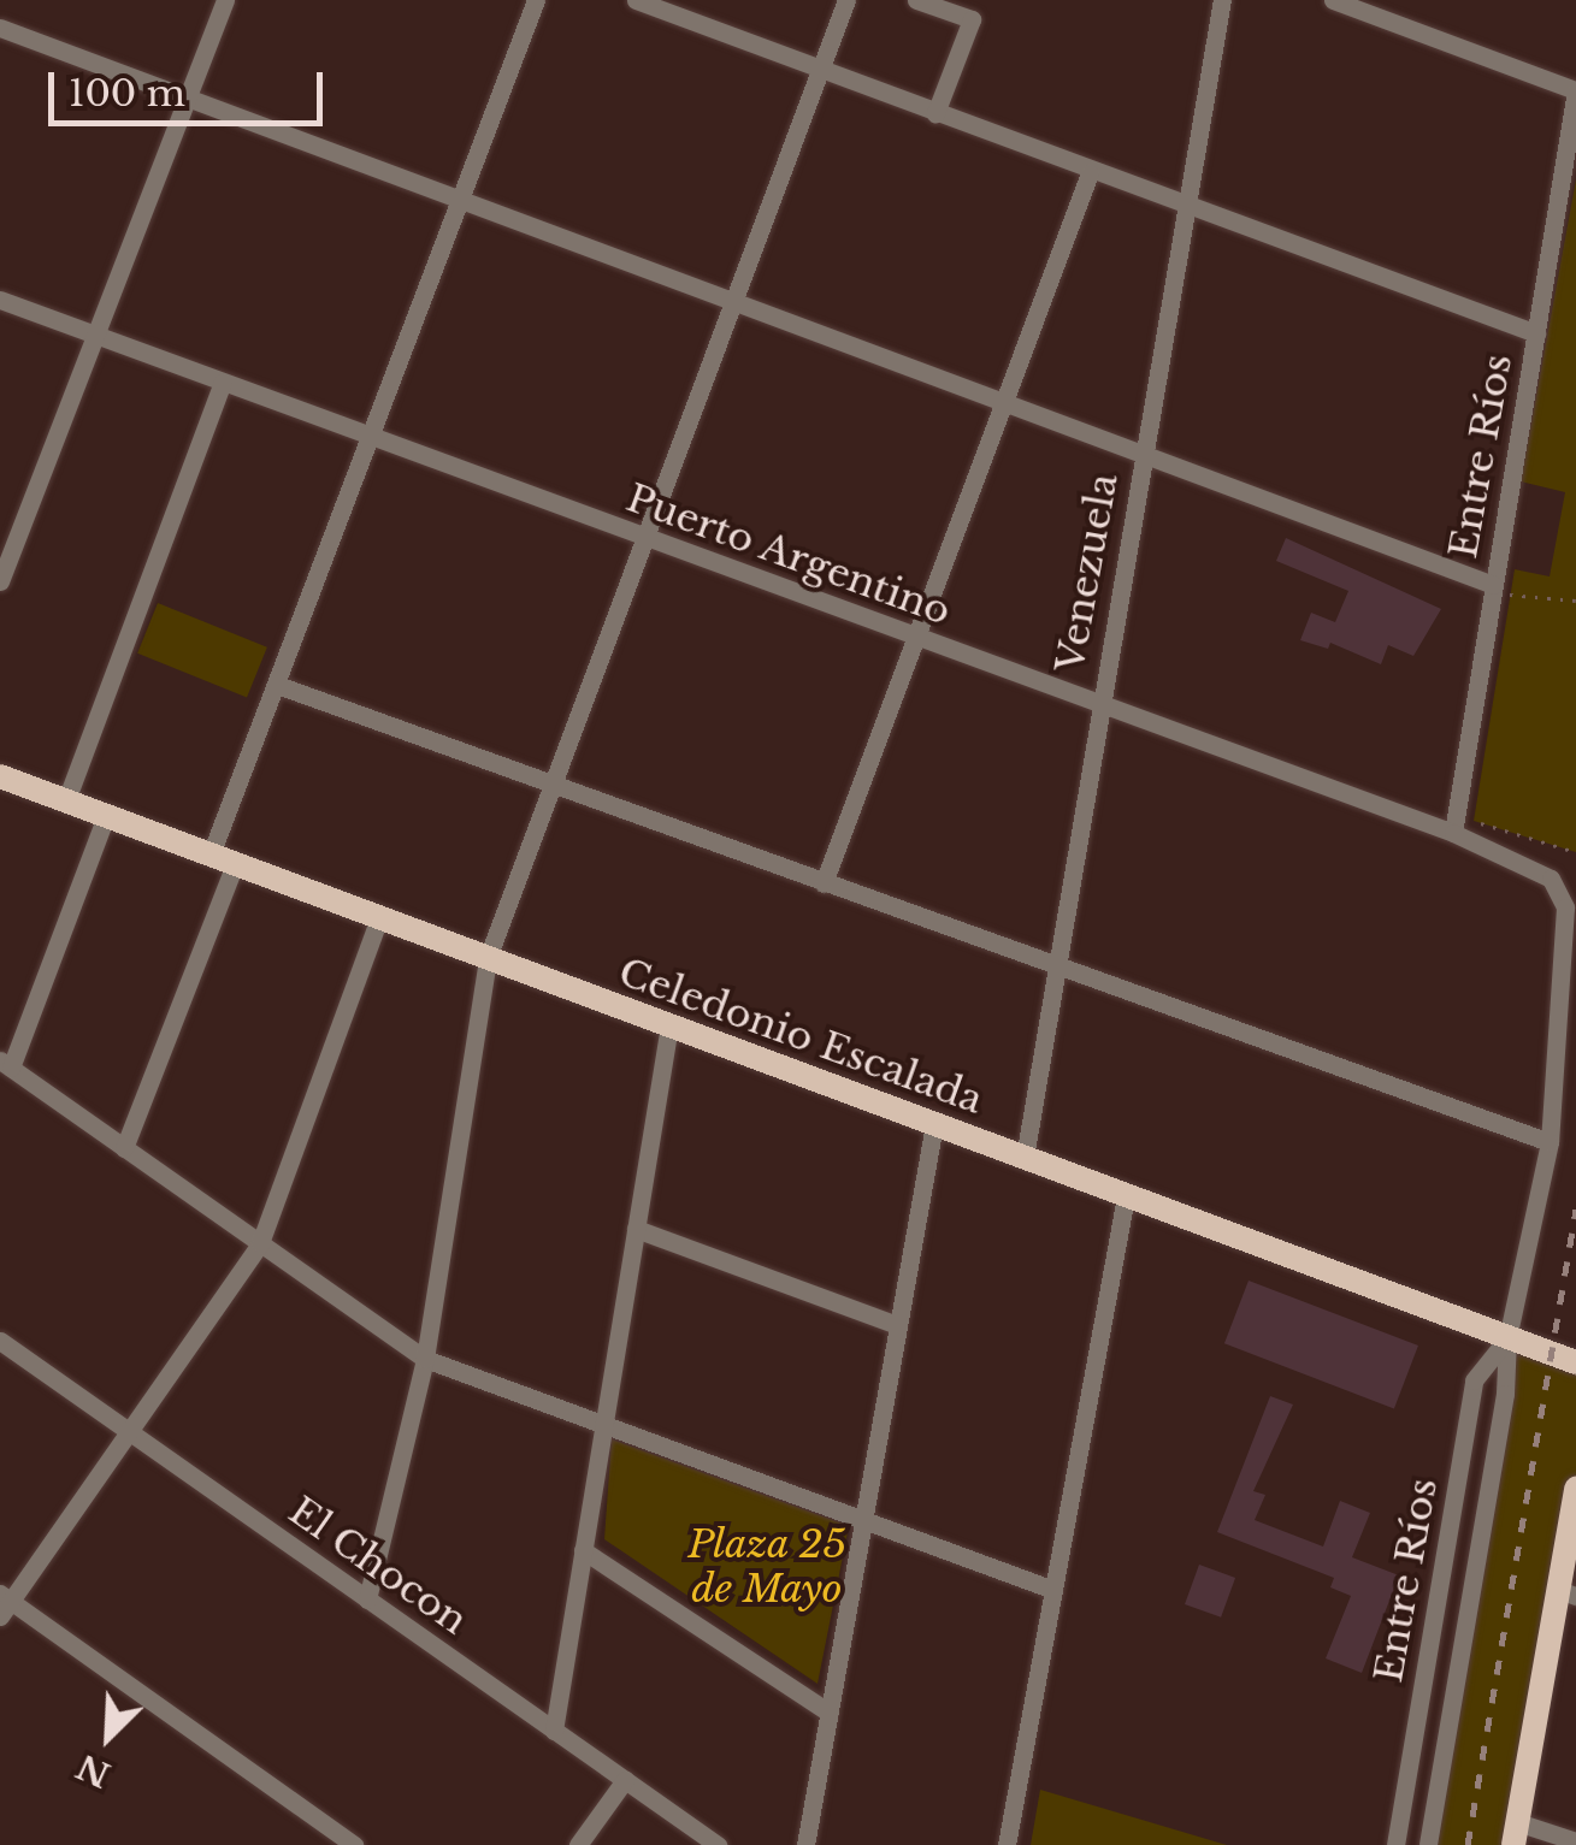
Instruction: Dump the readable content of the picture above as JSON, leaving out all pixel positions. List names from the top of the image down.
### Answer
{
  "streets": {
    "main road": ["Celedonio Escalada"],
    "street": [
      "Entre Ríos",
      "Puerto Argentino",
      "Venezuela",
      "El Chocon"
    ]
  },
  "crossings": [
    ["Entre Ríos", "Puerto Argentino"],
    ["Entre Ríos", "Celedonio Escalada"],
    ["Puerto Argentino", "Venezuela"],
    ["Venezuela", "Celedonio Escalada"]
  ],
  "parks": ["Plaza 25 de Mayo"],
  "scale_bar": "100 m",
  "north": "bottom left"
}
